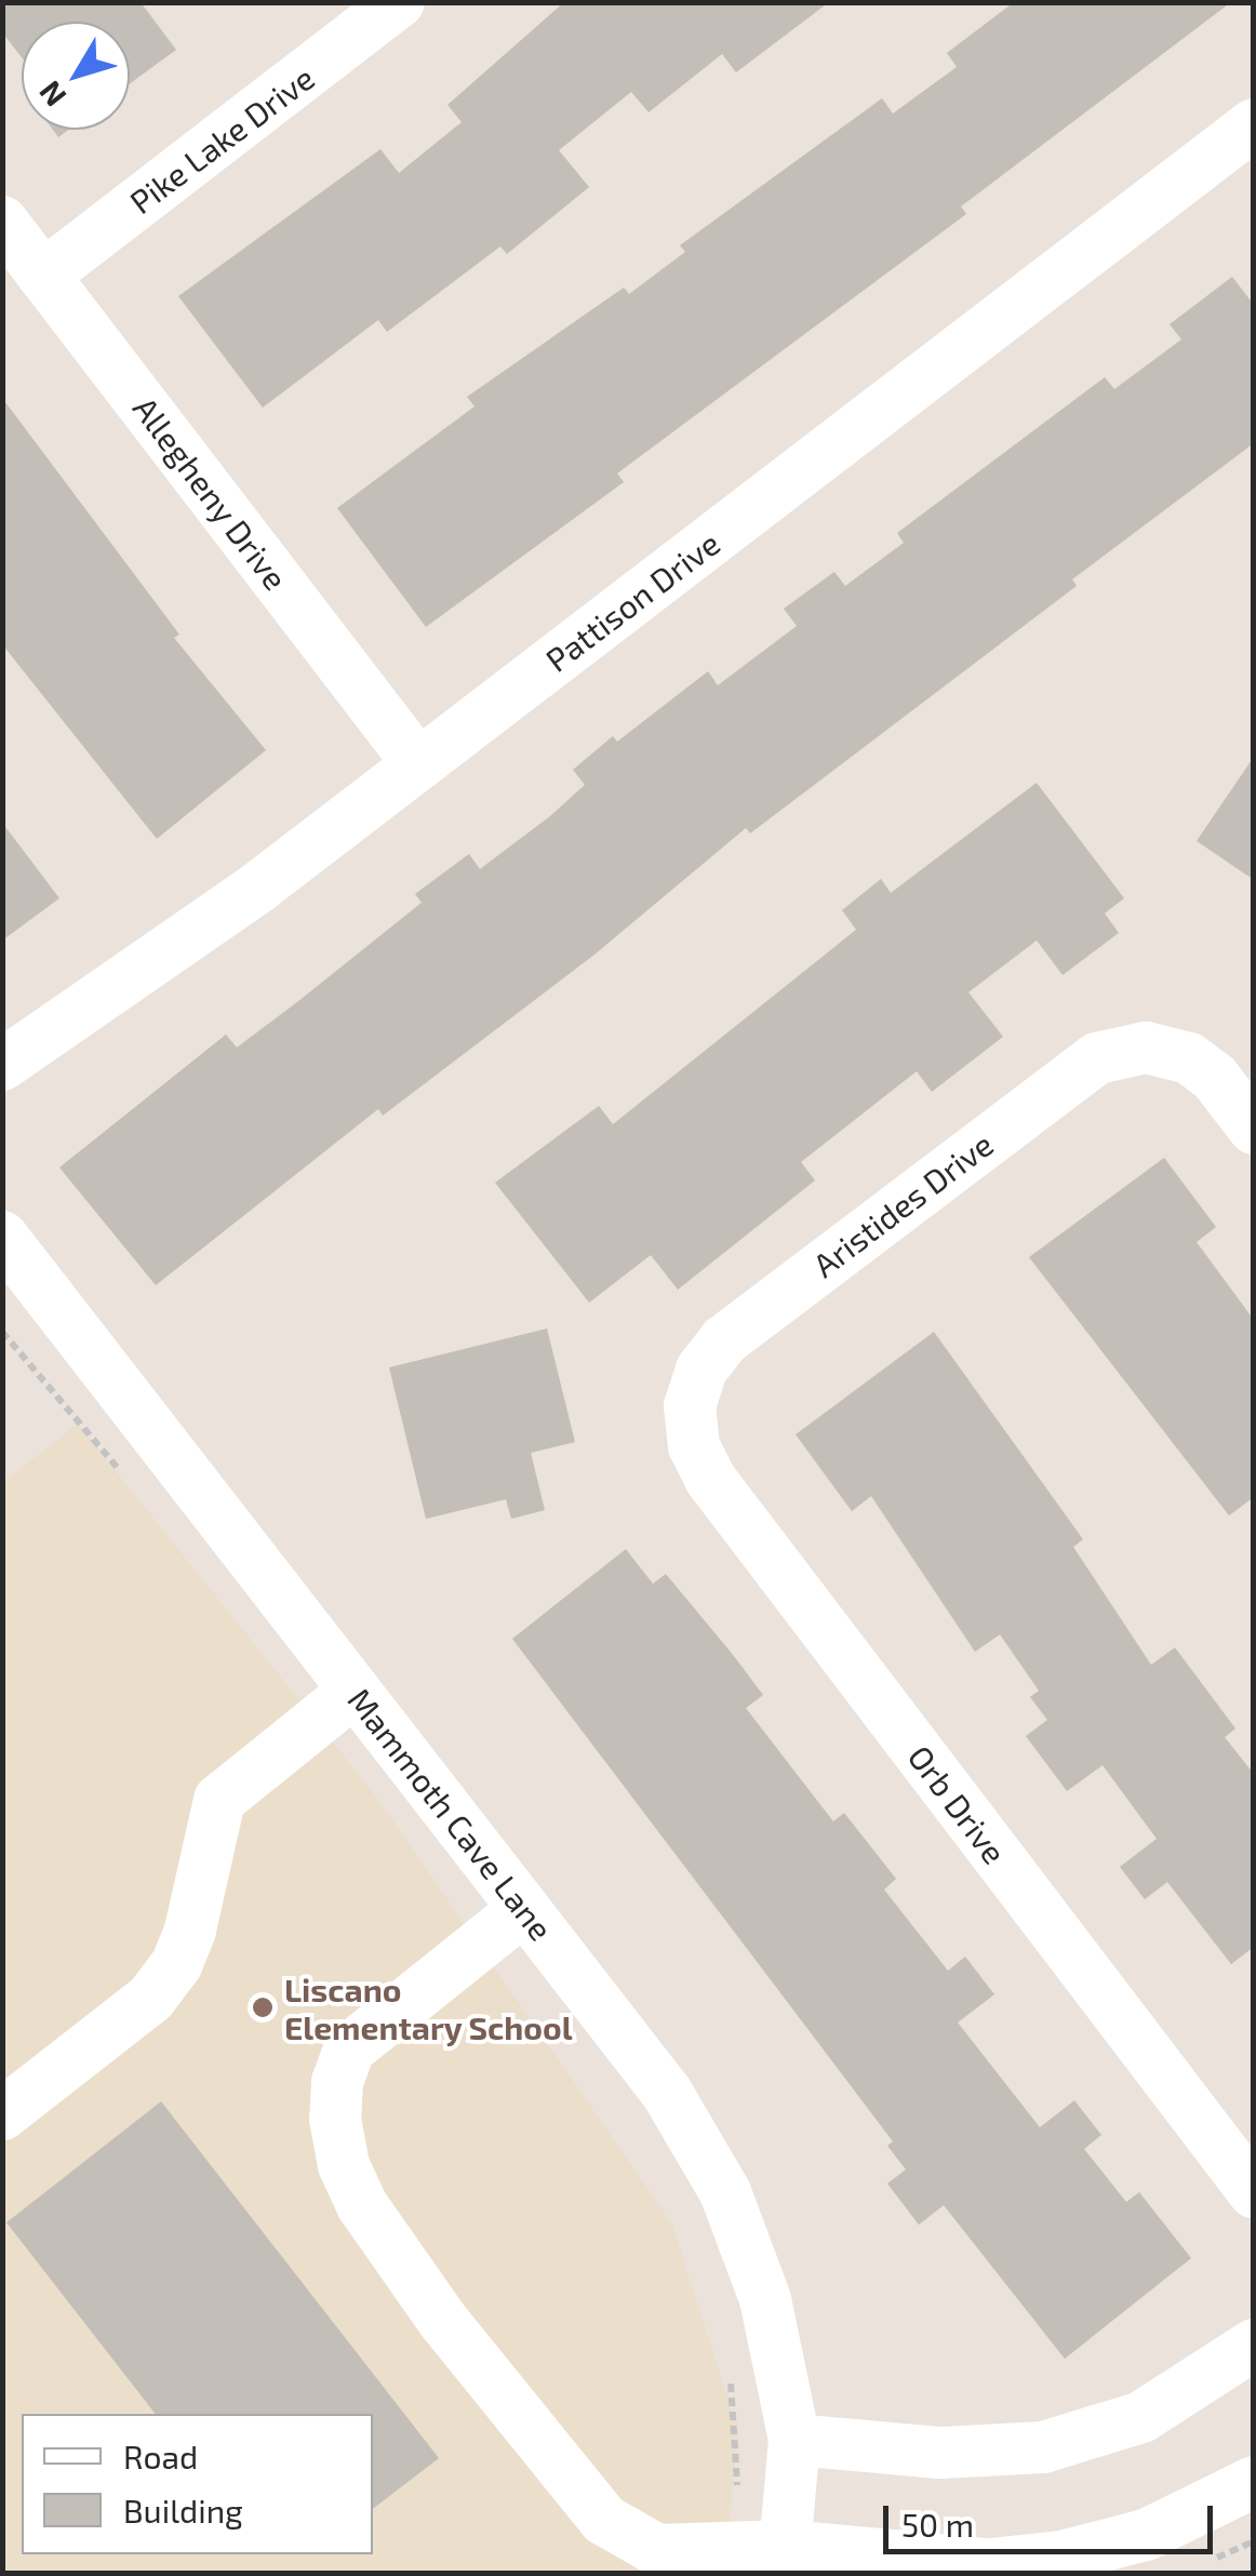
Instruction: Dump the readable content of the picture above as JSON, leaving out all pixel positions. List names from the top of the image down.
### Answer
{
  "streets": {
    "street": [
      "Pike Lake Drive",
      "Allegheny Drive",
      "Pattison Drive",
      "Aristides Drive",
      "Orb Drive",
      "Mammoth Cave Lane"
    ]
  },
  "crossings": [
    ["Pike Lake Drive", "Allegheny Drive"],
    ["Allegheny Drive", "Pattison Drive"],
    ["Aristides Drive", "Orb Drive"]
  ],
  "places": ["Liscano Elementary School"],
  "legend": ["Road", "Building"],
  "scale_bar": "50 m",
  "north": "bottom left"
}
